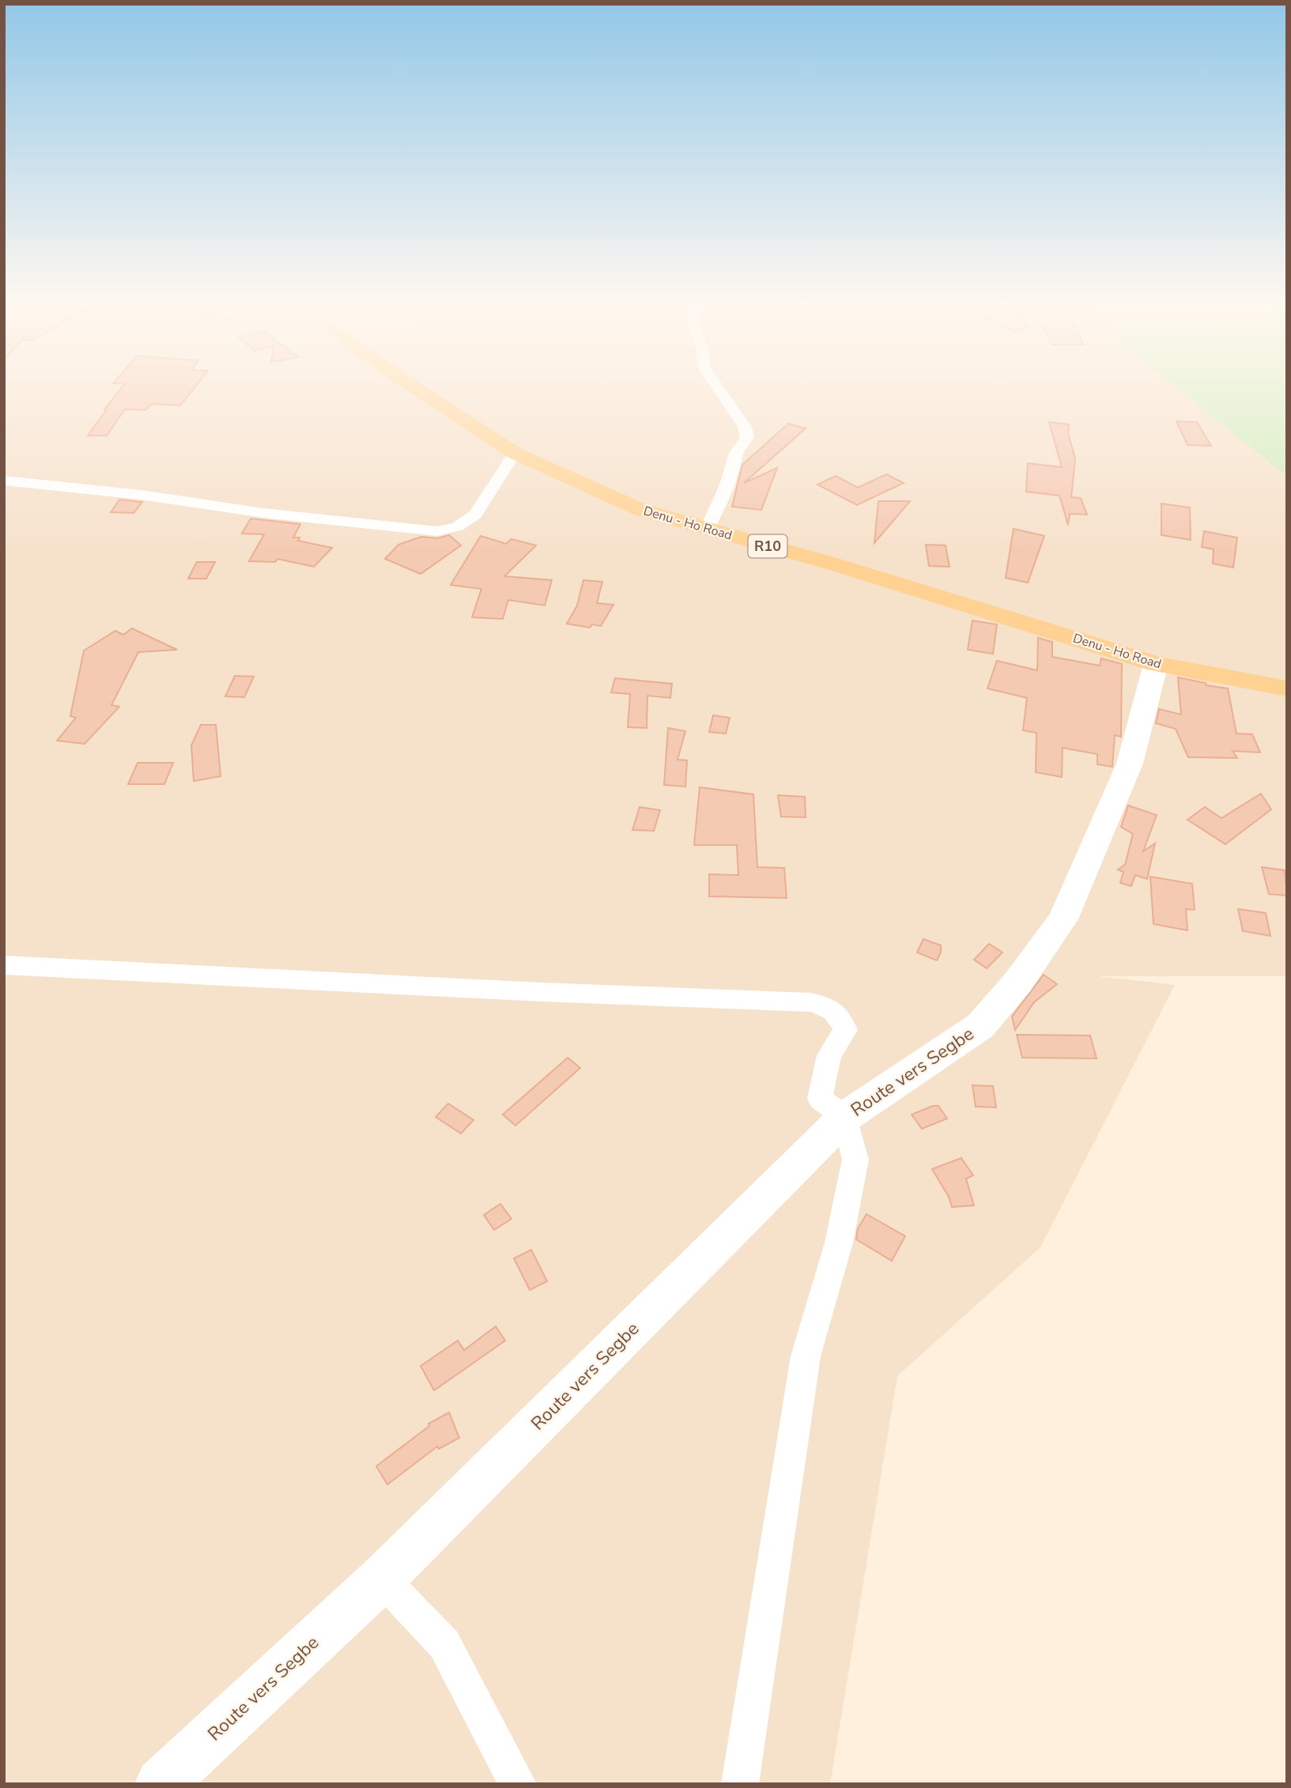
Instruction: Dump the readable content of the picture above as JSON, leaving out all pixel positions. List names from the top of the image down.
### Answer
{
  "streets": {
    "main road": ["Denu - Ho Road", "R10", "Route vers Segbe"]
  },
  "crossings": [
    ["Denu - Ho Road", "Route vers Segbe"]
  ]
}
